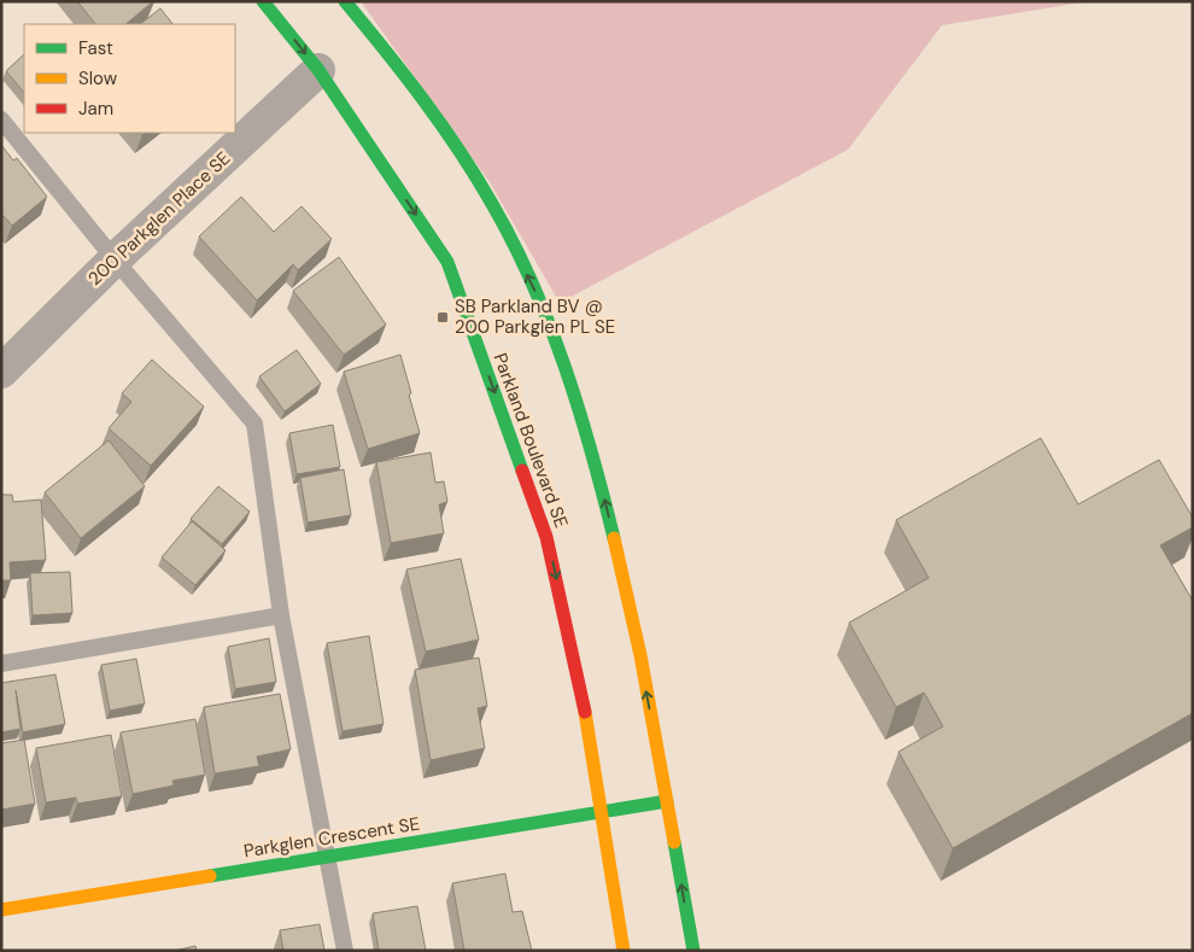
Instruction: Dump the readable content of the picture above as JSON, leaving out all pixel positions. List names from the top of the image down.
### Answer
{
  "streets": {
    "street": ["200 Parkglen Place SE", "Parkland Boulevard SE", "Parkglen Crescent SE"]
  },
  "crossings": [
    ["200 Parkglen Place SE", "Parkland Boulevard SE"],
    ["Parkland Boulevard SE", "Parkglen Crescent SE"]
  ],
  "places": {
    "transit": ["SB Parkland BV @ 200 Parkglen PL SE"]
  },
  "legend": ["Fast", "Slow", "Jam"]
}
